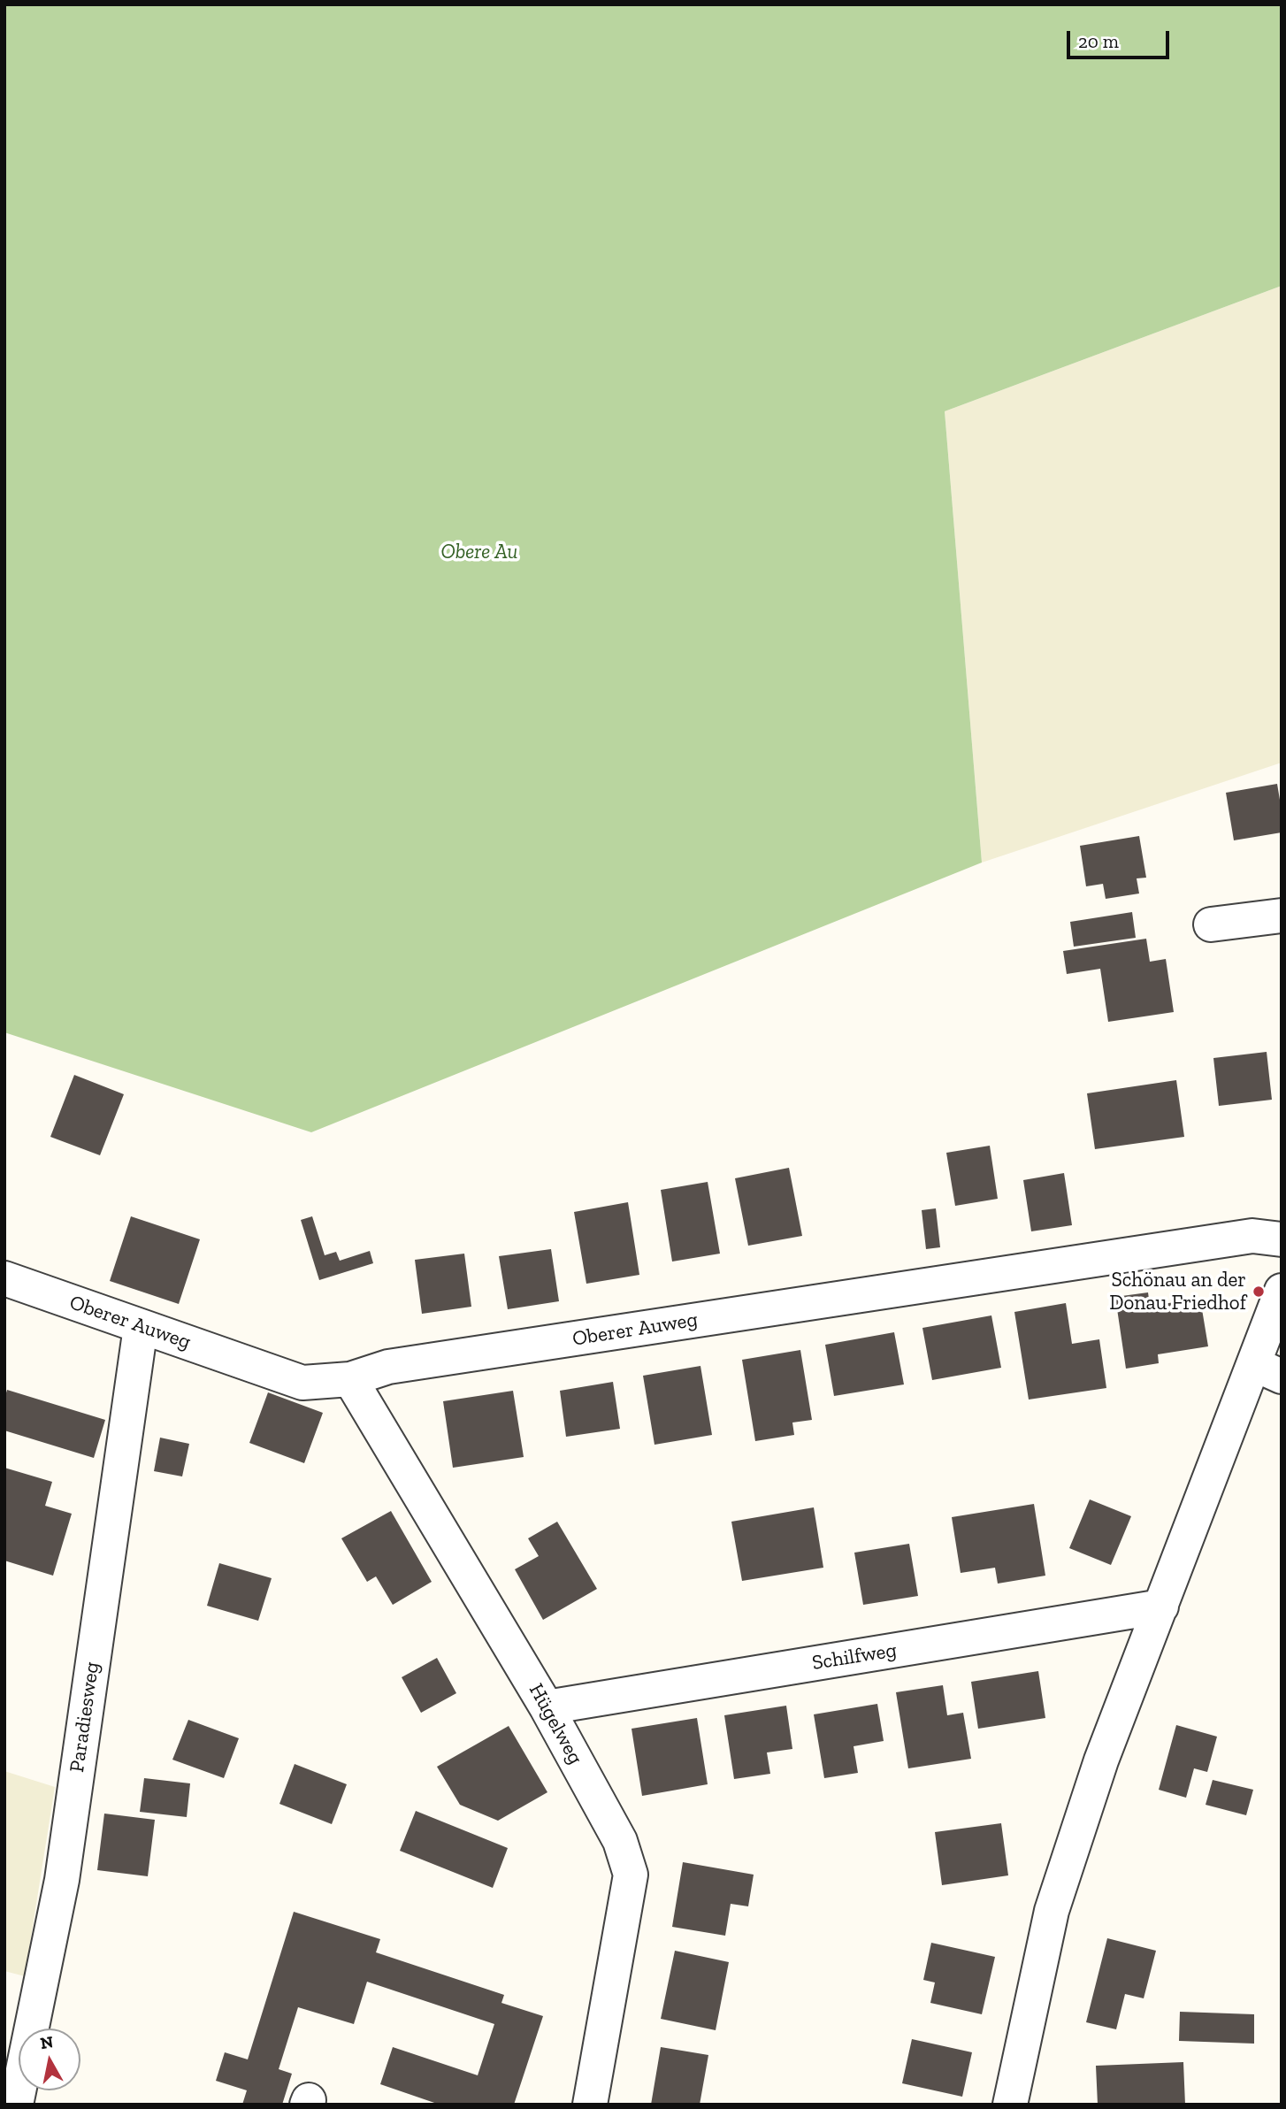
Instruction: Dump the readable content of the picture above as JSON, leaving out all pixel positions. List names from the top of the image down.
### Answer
{
  "streets": {
    "street": [
      "Oberer Auweg",
      "Schilfweg",
      "Paradiesweg",
      "Hügelweg"
    ]
  },
  "crossings": [
    ["Oberer Auweg", "Paradiesweg"],
    ["Oberer Auweg", "Hügelweg"],
    ["Schilfweg", "Hügelweg"]
  ],
  "parks": ["Obere Au"],
  "places": ["Schönau an der Donau Friedhof"],
  "scale_bar": "20 m",
  "north": "top"
}
